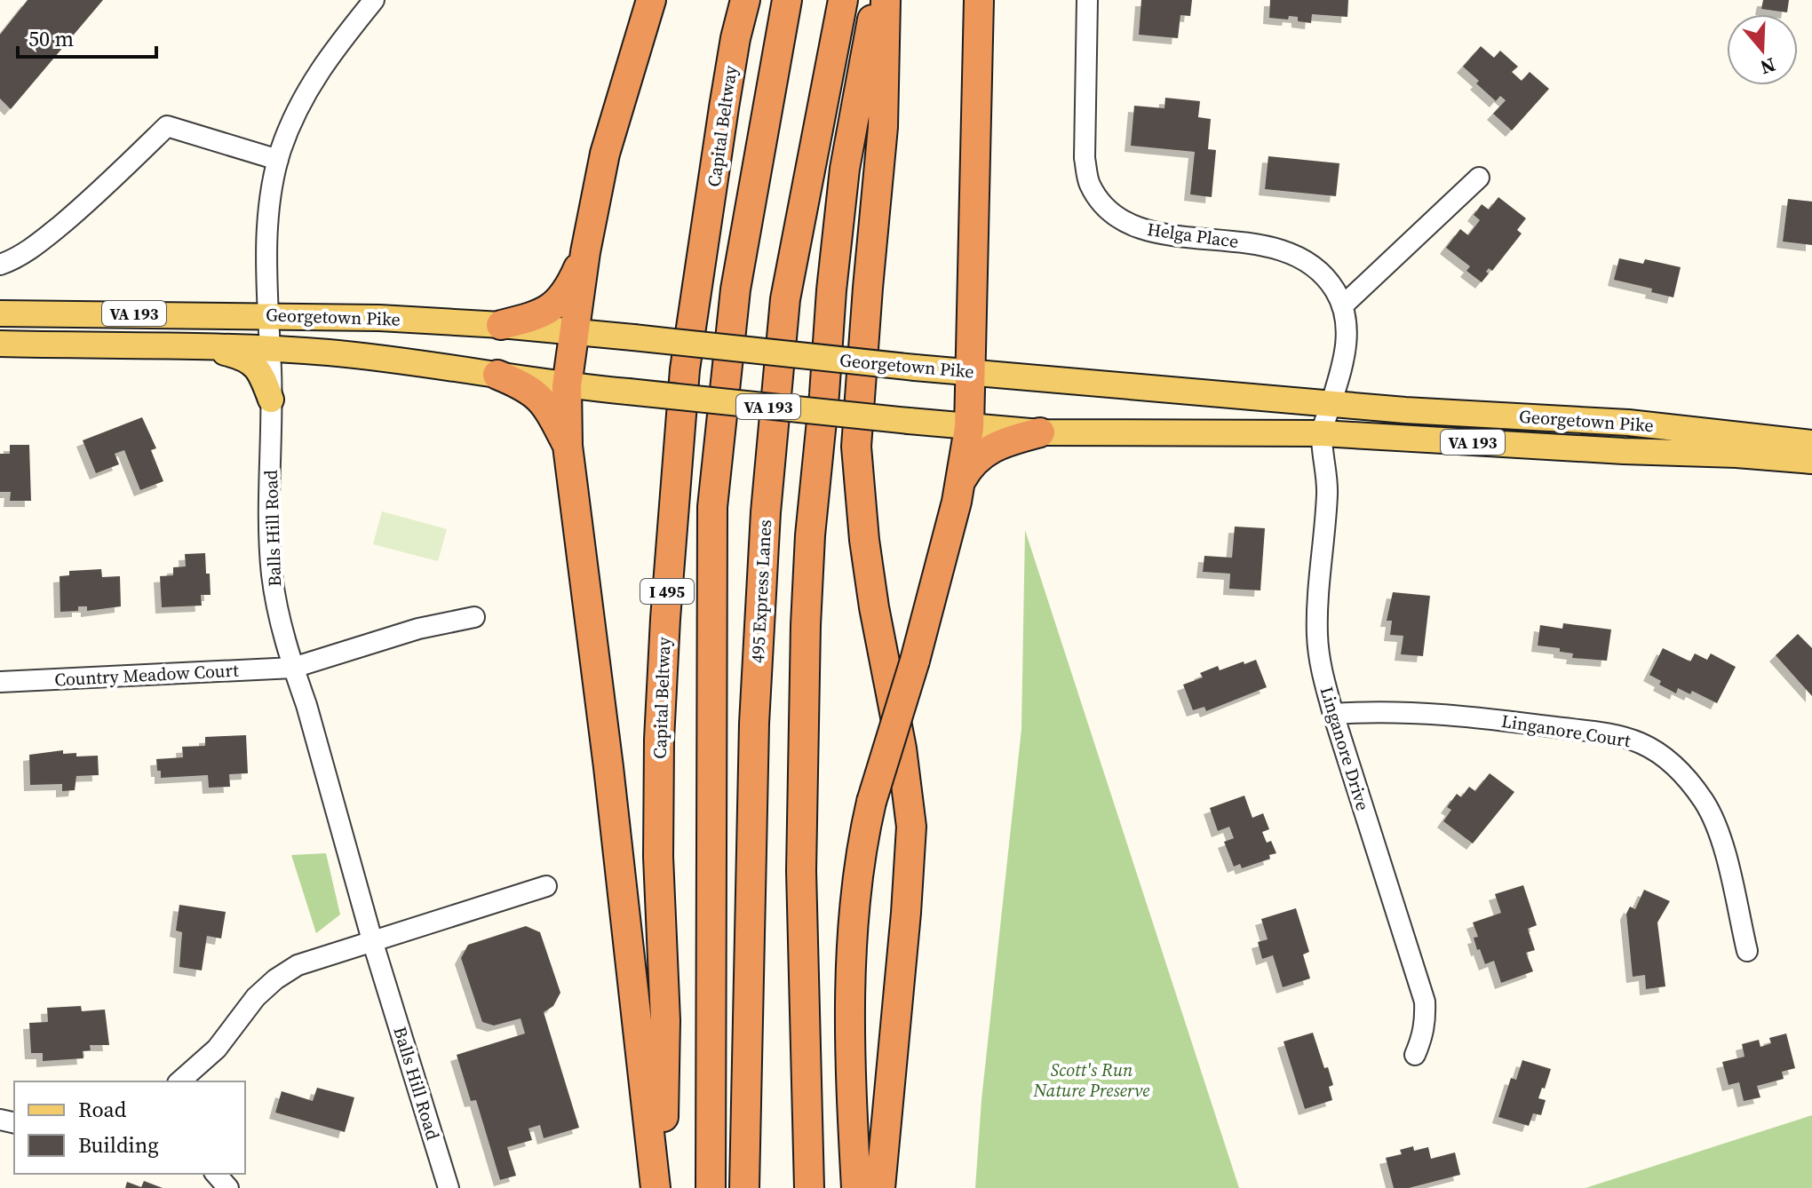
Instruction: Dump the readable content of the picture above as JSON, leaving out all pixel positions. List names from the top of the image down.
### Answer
{
  "streets": {
    "highway": ["Capital Beltway", "I 495", "495 Express Lanes"],
    "main road": ["VA 193", "Georgetown Pike"],
    "street": [
      "Helga Place",
      "Balls Hill Road",
      "Country Meadow Court",
      "Linganore Court",
      "Linganore Drive"
    ]
  },
  "crossings": [
    ["Helga Place", "Georgetown Pike"],
    ["Helga Place", "Linganore Drive"],
    ["Georgetown Pike", "Balls Hill Road"],
    ["Georgetown Pike", "Linganore Drive"],
    ["Balls Hill Road", "Country Meadow Court"],
    ["Linganore Court", "Linganore Drive"]
  ],
  "parks": ["Scott's Run Nature Preserve"],
  "legend": ["Road", "Building"],
  "scale_bar": "50 m",
  "north": "bottom"
}
